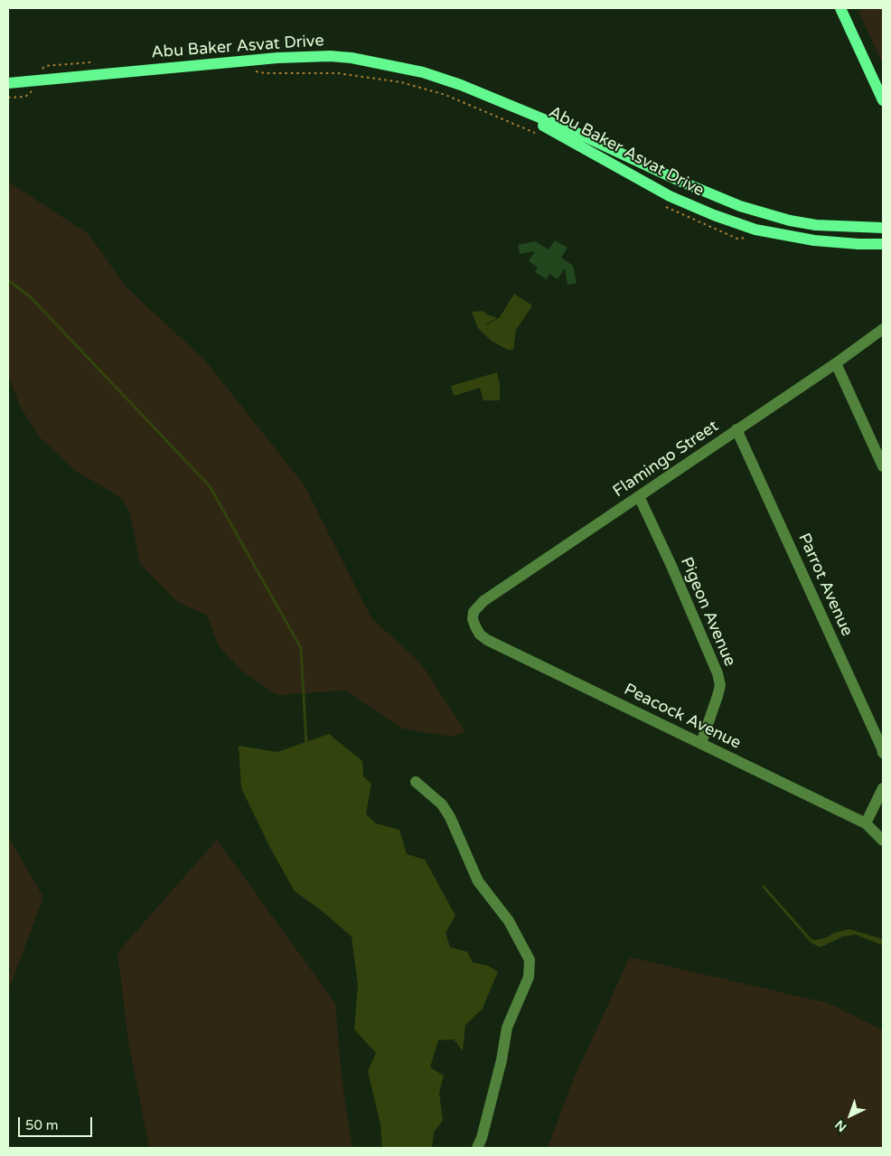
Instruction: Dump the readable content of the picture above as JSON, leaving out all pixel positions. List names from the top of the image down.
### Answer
{
  "streets": {
    "main road": ["Abu Baker Asvat Drive"],
    "street": [
      "Flamingo Street",
      "Parrot Avenue",
      "Pigeon Avenue",
      "Peacock Avenue"
    ]
  },
  "crossings": [
    ["Flamingo Street", "Parrot Avenue"],
    ["Flamingo Street", "Pigeon Avenue"],
    ["Flamingo Street", "Peacock Avenue"],
    ["Pigeon Avenue", "Peacock Avenue"]
  ],
  "scale_bar": "50 m",
  "north": "bottom left"
}
